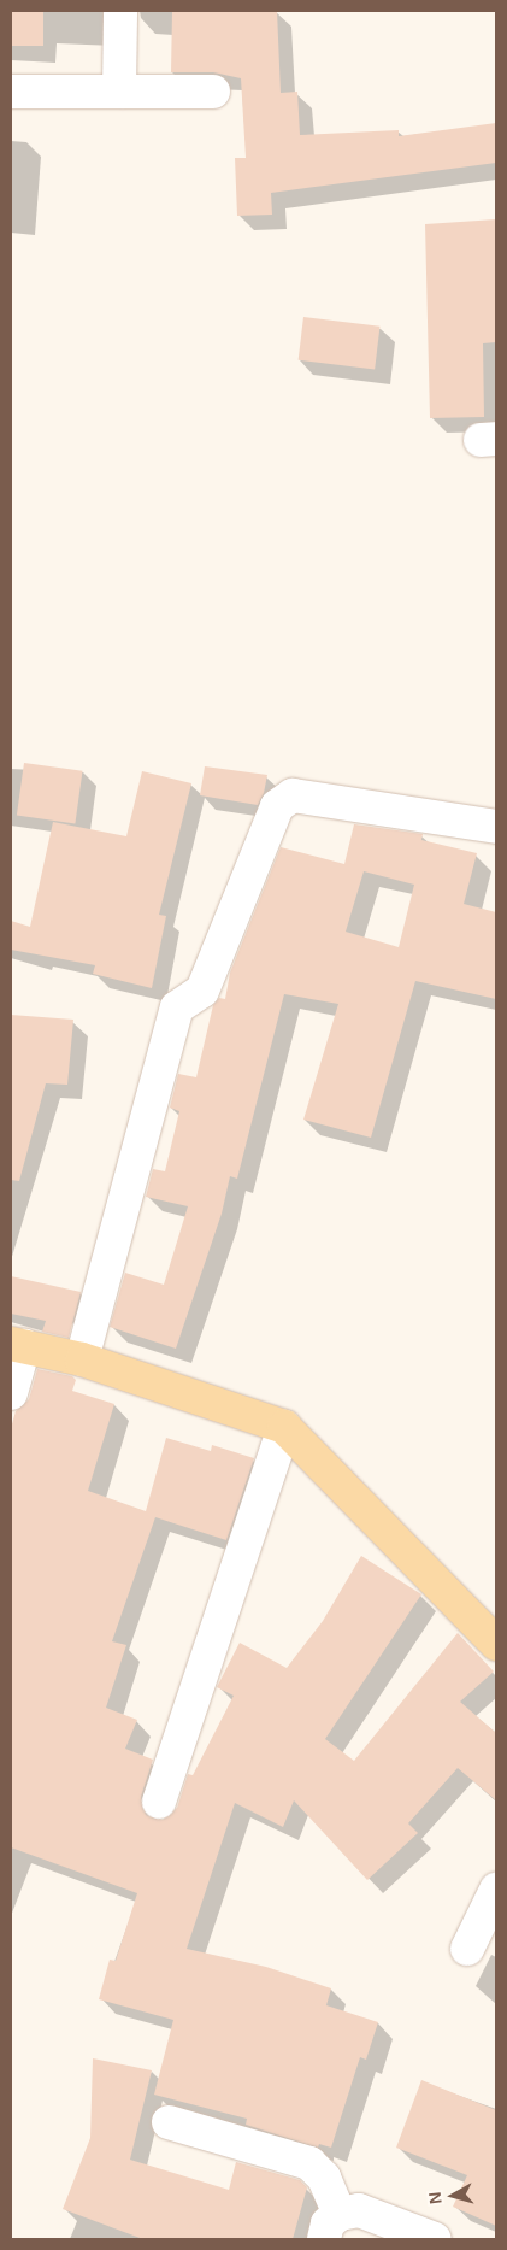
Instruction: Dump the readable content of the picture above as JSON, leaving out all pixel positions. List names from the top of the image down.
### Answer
{
  "north": "left"
}
